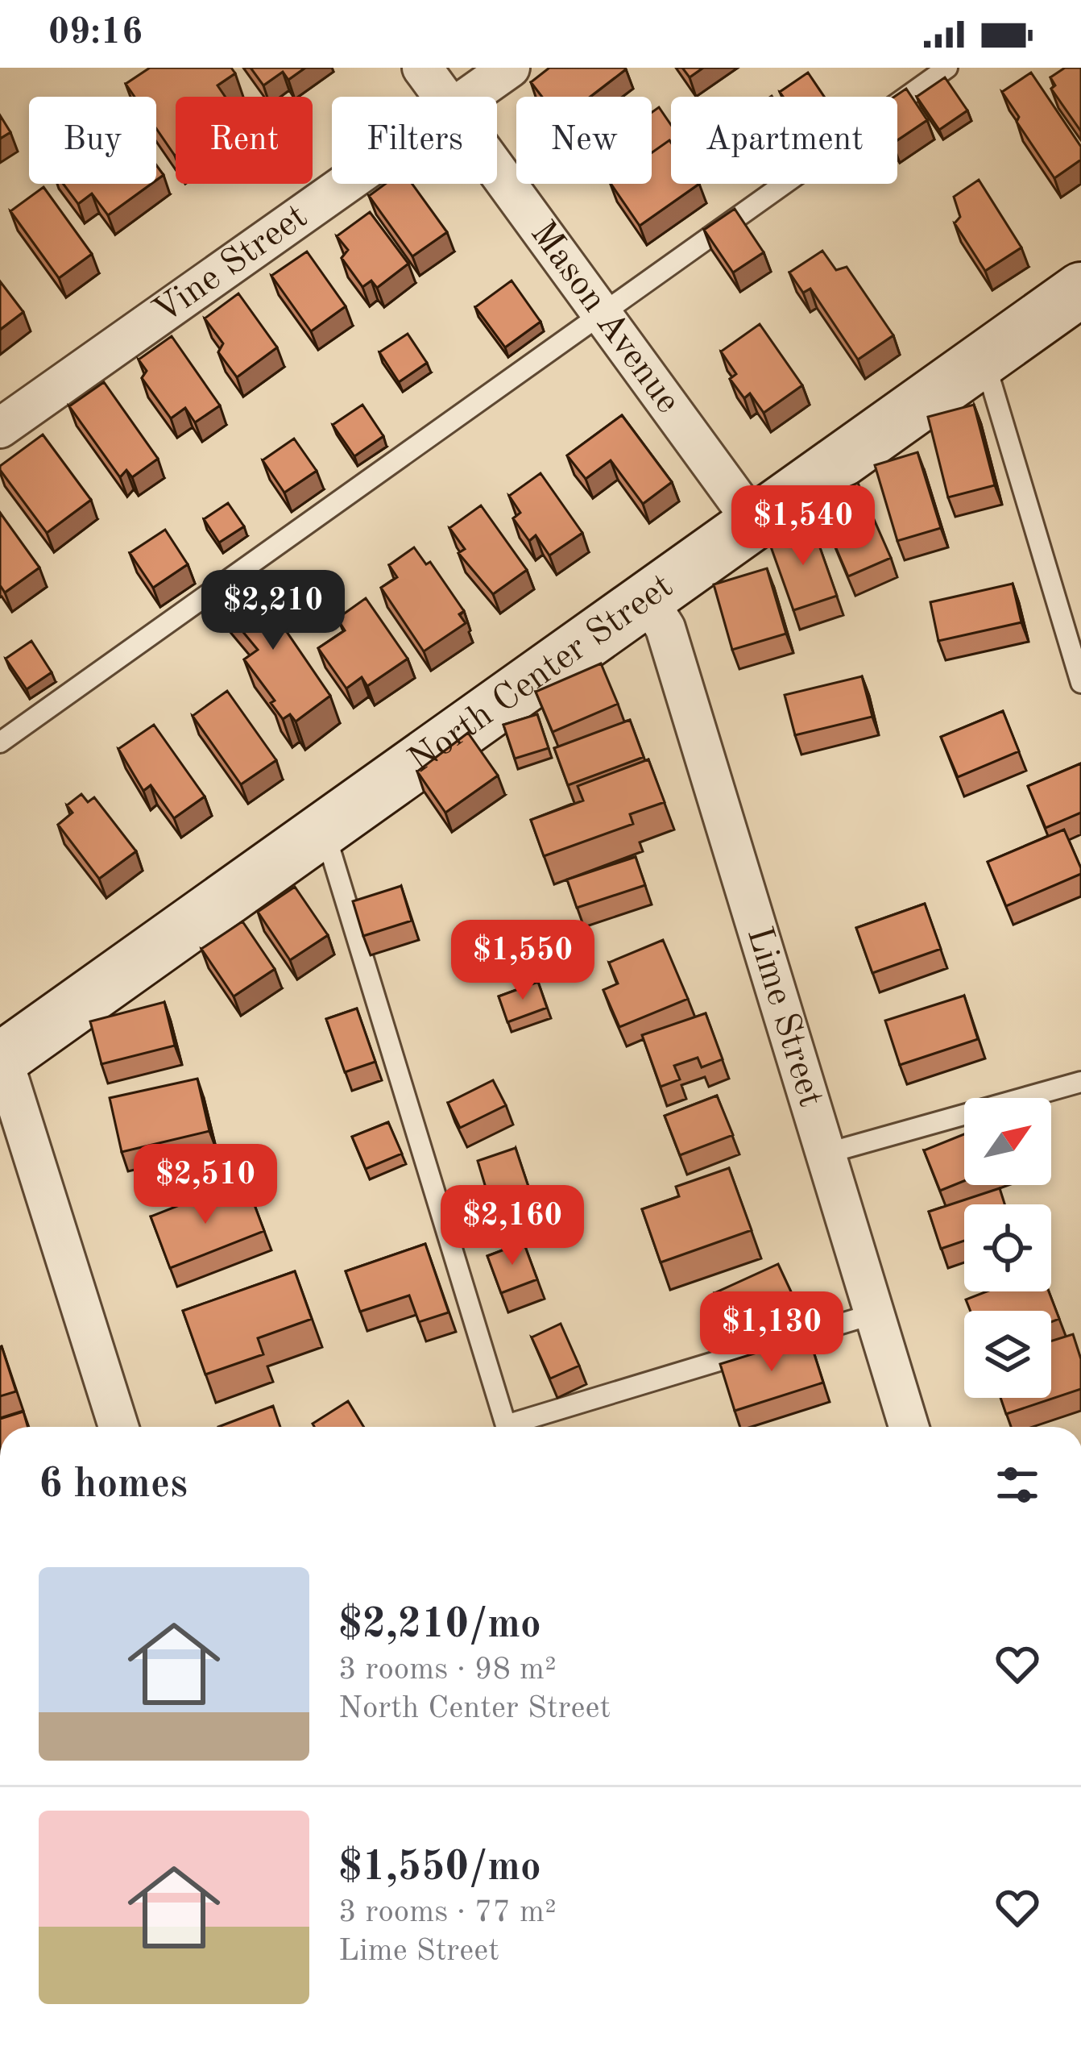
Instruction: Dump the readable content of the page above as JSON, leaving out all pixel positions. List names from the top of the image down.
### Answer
{
  "streets": {
    "street": [
      "Vine Street",
      "Mason Avenue",
      "North Center Street",
      "Lime Street"
    ]
  },
  "crossings": [
    ["Mason Avenue", "North Center Street"],
    ["North Center Street", "Lime Street"]
  ],
  "north": "top right",
  "page": {
    "status": "09:16",
    "chip": [
      "Buy",
      "Rent",
      "Filters",
      "New",
      "Apartment"
    ],
    "price": [
      "$1,540",
      "$2,210",
      "$1,550",
      "$2,510",
      "$2,160",
      "$1,130"
    ],
    "heading": "6 homes",
    "list": [
      {
        "name": "$2,210/mo",
        "note": "3 rooms · 98 m² · North Center Street"
      },
      {
        "name": "$1,550/mo",
        "note": "3 rooms · 77 m² · Lime Street"
      }
    ]
  }
}
